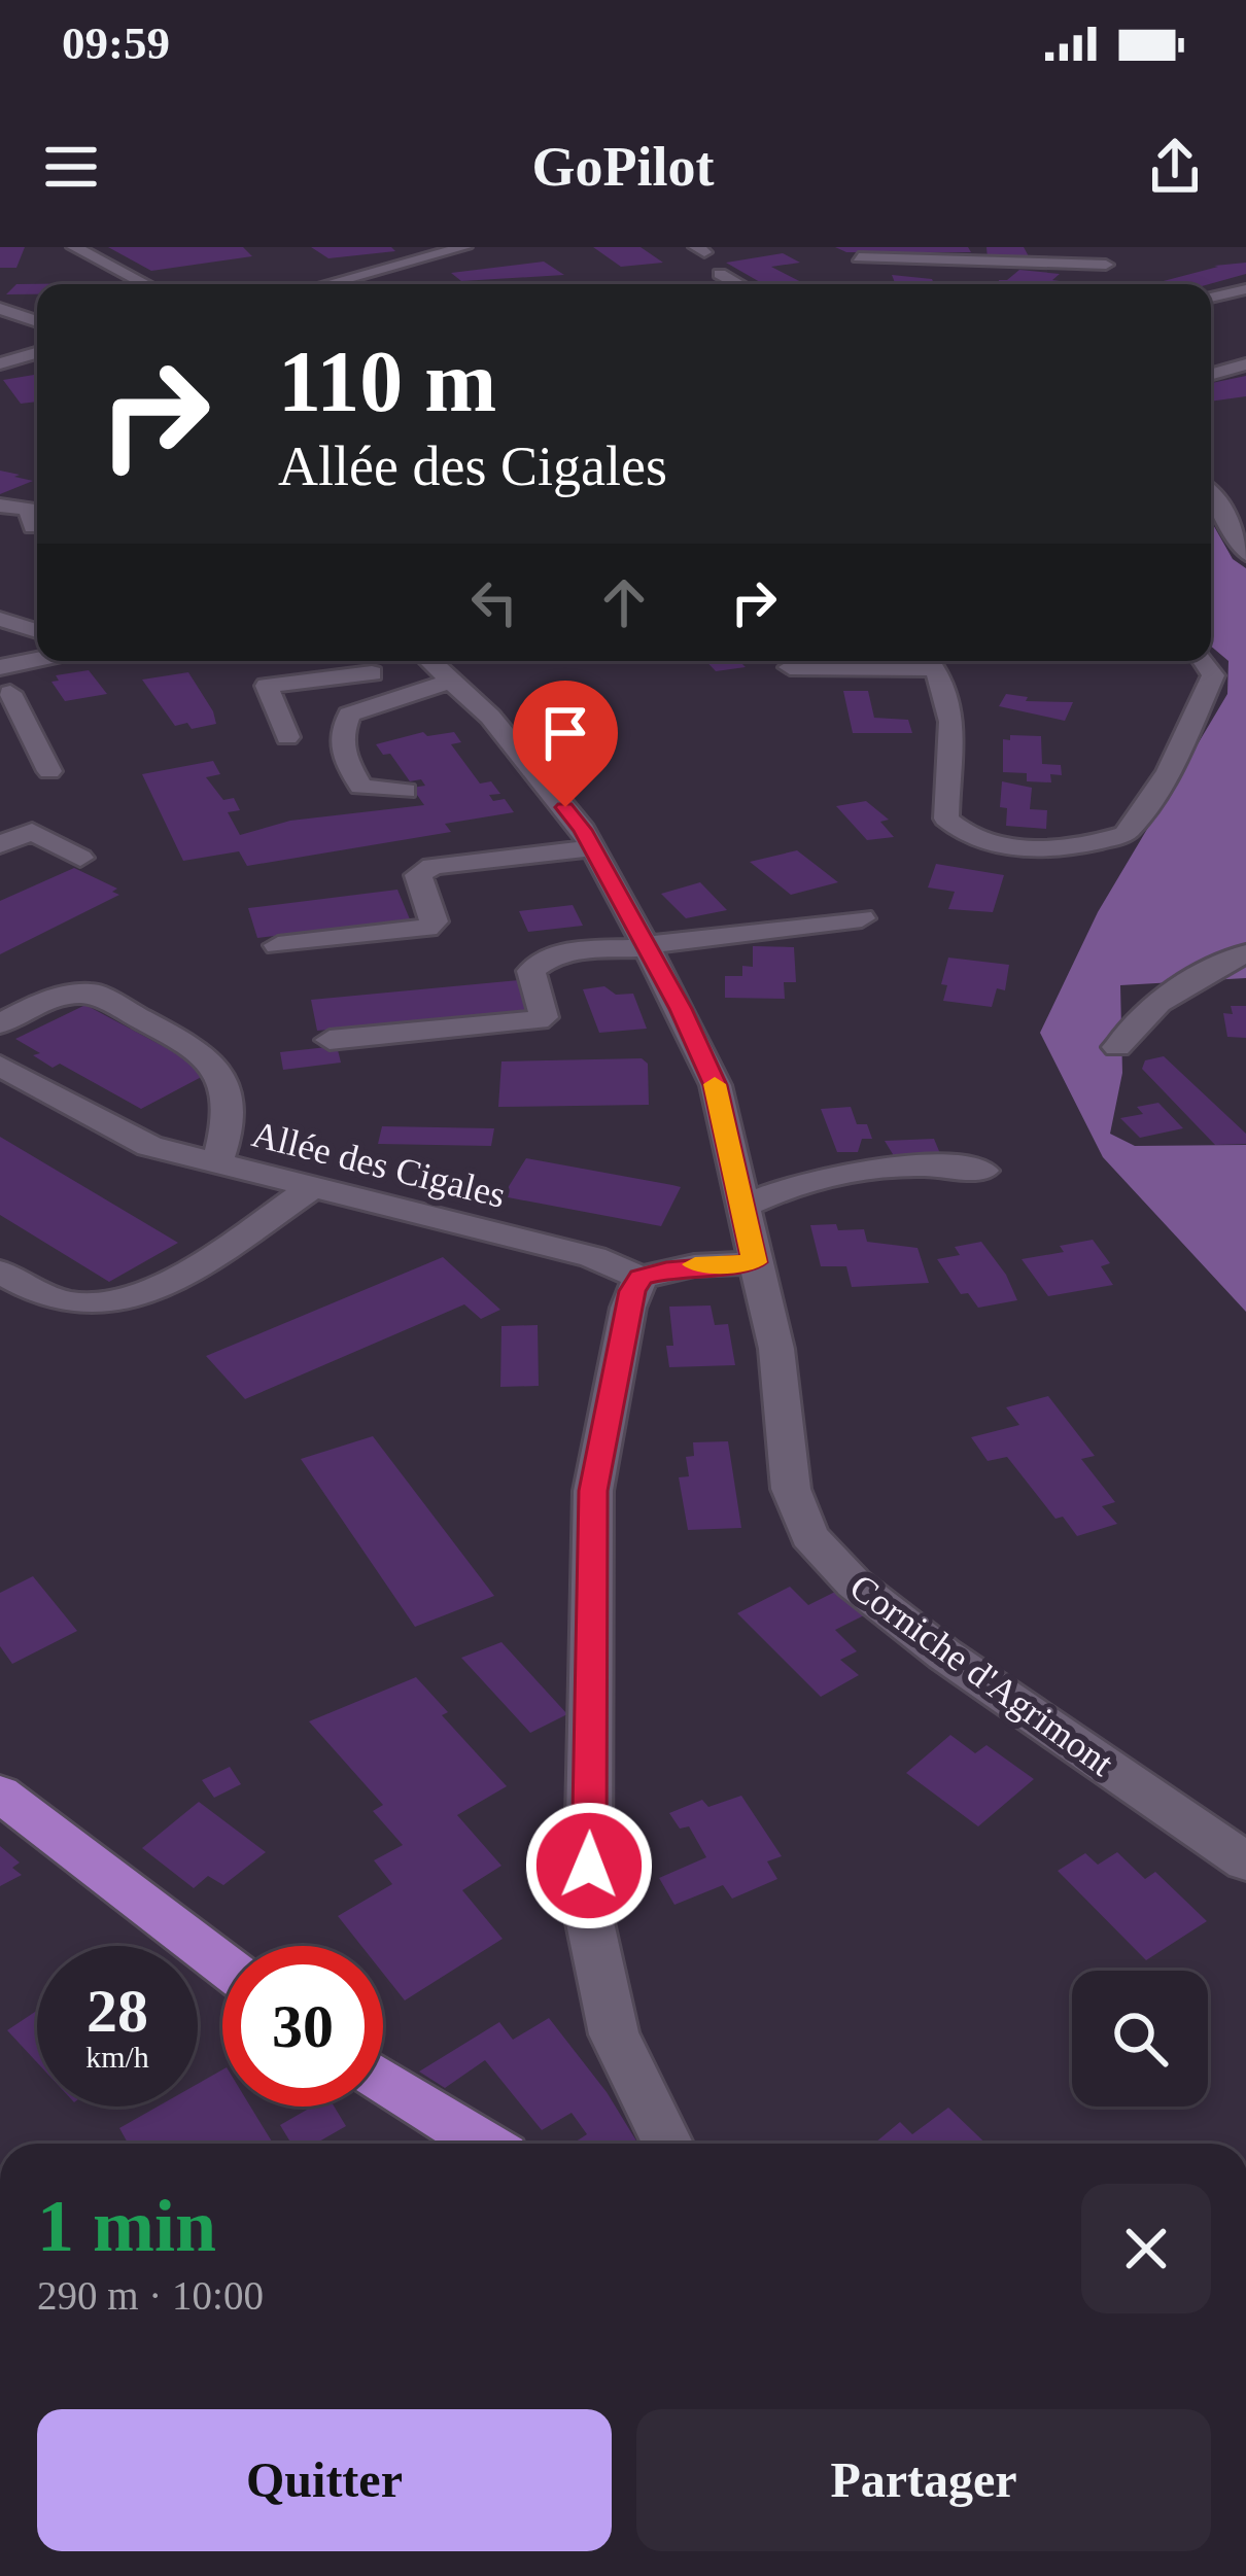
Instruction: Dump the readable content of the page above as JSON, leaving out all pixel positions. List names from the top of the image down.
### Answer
{
  "streets": {
    "street": ["Allée des Cigales", "Corniche d'Agrimont"]
  },
  "page": {
    "status": "09:59",
    "header": "GoPilot",
    "turn": ["110 m", "Allée des Cigales"],
    "speed": "28 km/h",
    "limit": "30",
    "heading": ["1 min", "290 m · 10:00"],
    "buttons": ["Quitter", "Partager"]
  }
}
